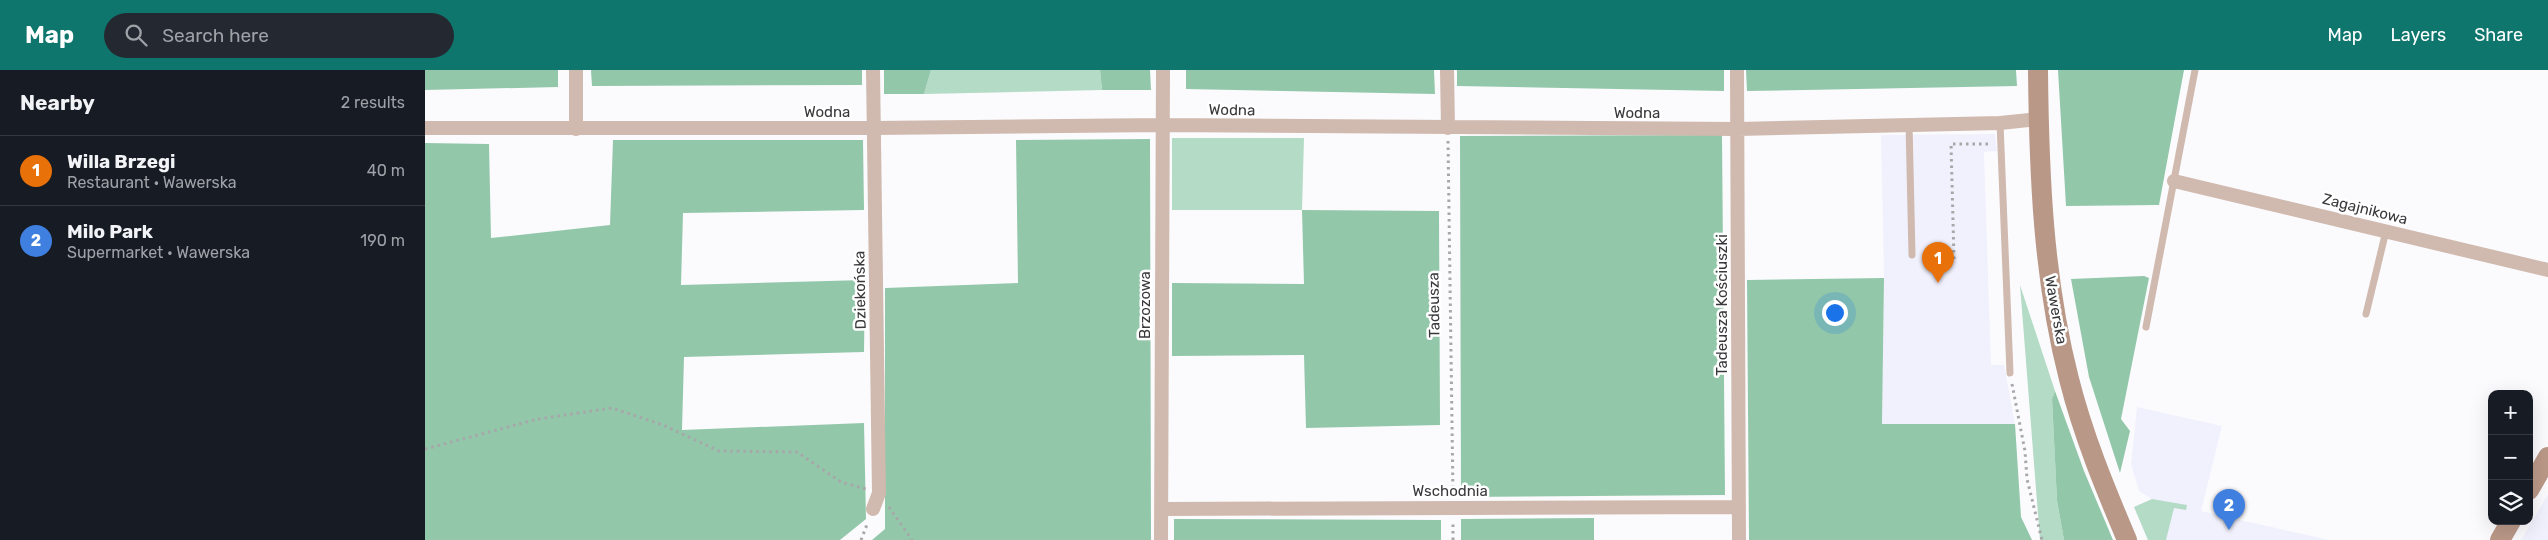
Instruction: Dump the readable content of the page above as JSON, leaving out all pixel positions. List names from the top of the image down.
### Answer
{
  "streets": {
    "main road": ["Wawerska"],
    "street": [
      "Wodna",
      "Zagajnikowa",
      "Dziekońska",
      "Brzozowa",
      "Tadeusza Kościuszki",
      "Wschodnia"
    ],
    "path": ["Tadeusza"]
  },
  "crossings": [
    ["Wodna", "Dziekońska"],
    ["Wodna", "Brzozowa"],
    ["Wodna", "Tadeusza"],
    ["Wodna", "Tadeusza Kościuszki"],
    ["Wodna", "Wawerska"],
    ["Brzozowa", "Wschodnia"],
    ["Tadeusza", "Wschodnia"],
    ["Tadeusza Kościuszki", "Wschodnia"]
  ],
  "page": {
    "header": "Map",
    "search": "Search here",
    "nav": ["Map", "Layers", "Share"],
    "heading": ["Nearby", "2 results"],
    "list": [
      {
        "mark": "1",
        "name": "Willa Brzegi",
        "note": "Restaurant · Wawerska",
        "value": "40 m"
      },
      {
        "mark": "2",
        "name": "Milo Park",
        "note": "Supermarket · Wawerska",
        "value": "190 m"
      }
    ],
    "pins": ["1", "2"],
    "map_buttons": ["+", "−"]
  }
}
